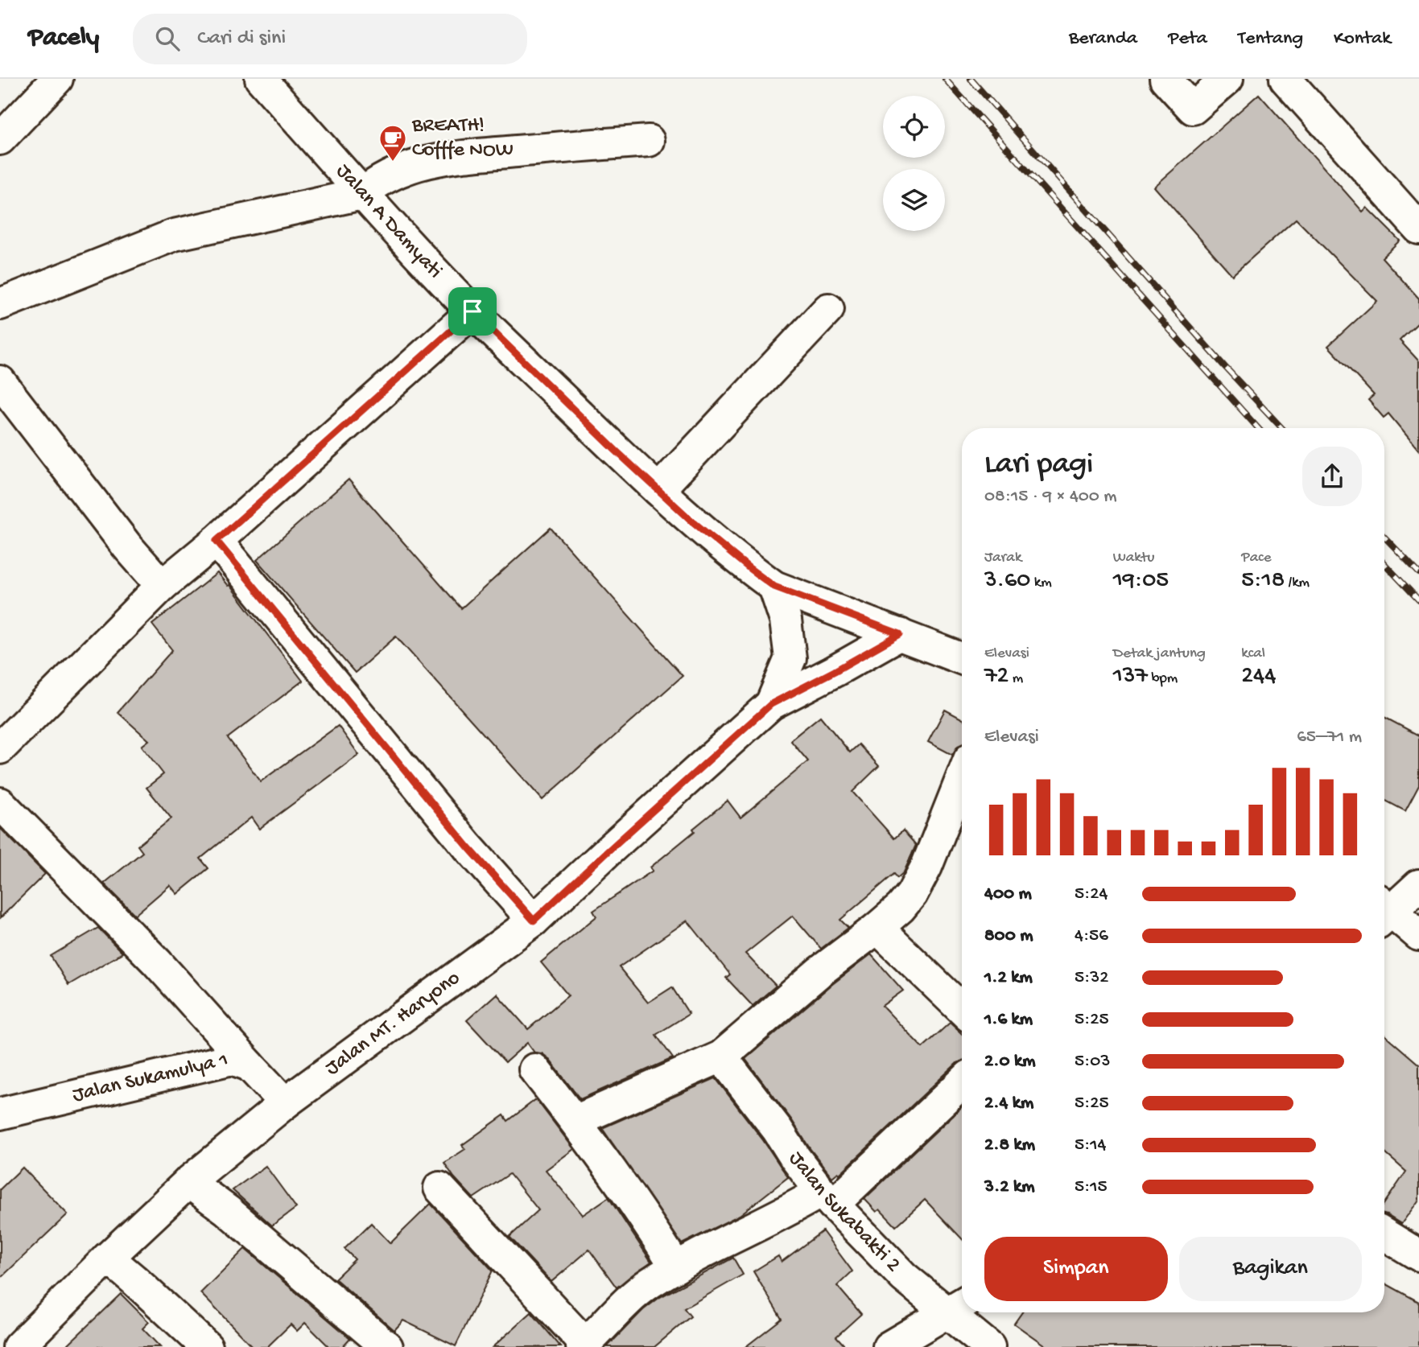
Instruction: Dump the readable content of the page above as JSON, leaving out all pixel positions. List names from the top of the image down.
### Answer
{
  "streets": {
    "street": [
      "Jalan A Damyati",
      "Jalan MT. Haryono",
      "Jalan Sukamulya 1",
      "Jalan Sukabakti 2"
    ]
  },
  "crossings": [
    ["Jalan A Damyati", "Jalan MT. Haryono"],
    ["Jalan MT. Haryono", "Jalan Sukamulya 1"]
  ],
  "places": {
    "cafe": ["BREATH! Cofffe NOW"]
  },
  "page": {
    "header": "Pacely",
    "search": "Cari di sini",
    "nav": [
      "Beranda",
      "Peta",
      "Tentang",
      "Kontak"
    ],
    "heading": ["Lari pagi", "08:15 · 9 × 400 m"],
    "stats": [
      ["Jarak", "3.60 km"],
      ["Waktu", "19:05"],
      ["Pace", "5:18 /km"],
      ["Elevasi", "72 m"],
      ["Detak jantung", "137 bpm"],
      ["kcal", "244"]
    ],
    "chart": ["Elevasi", "65–71 m"],
    "list": [
      {
        "name": "400 m",
        "note": "5:24"
      },
      {
        "name": "800 m",
        "note": "4:56"
      },
      {
        "name": "1.2 km",
        "note": "5:32"
      },
      {
        "name": "1.6 km",
        "note": "5:25"
      },
      {
        "name": "2.0 km",
        "note": "5:03"
      },
      {
        "name": "2.4 km",
        "note": "5:25"
      },
      {
        "name": "2.8 km",
        "note": "5:14"
      },
      {
        "name": "3.2 km",
        "note": "5:15"
      }
    ],
    "buttons": ["Simpan", "Bagikan"]
  }
}
